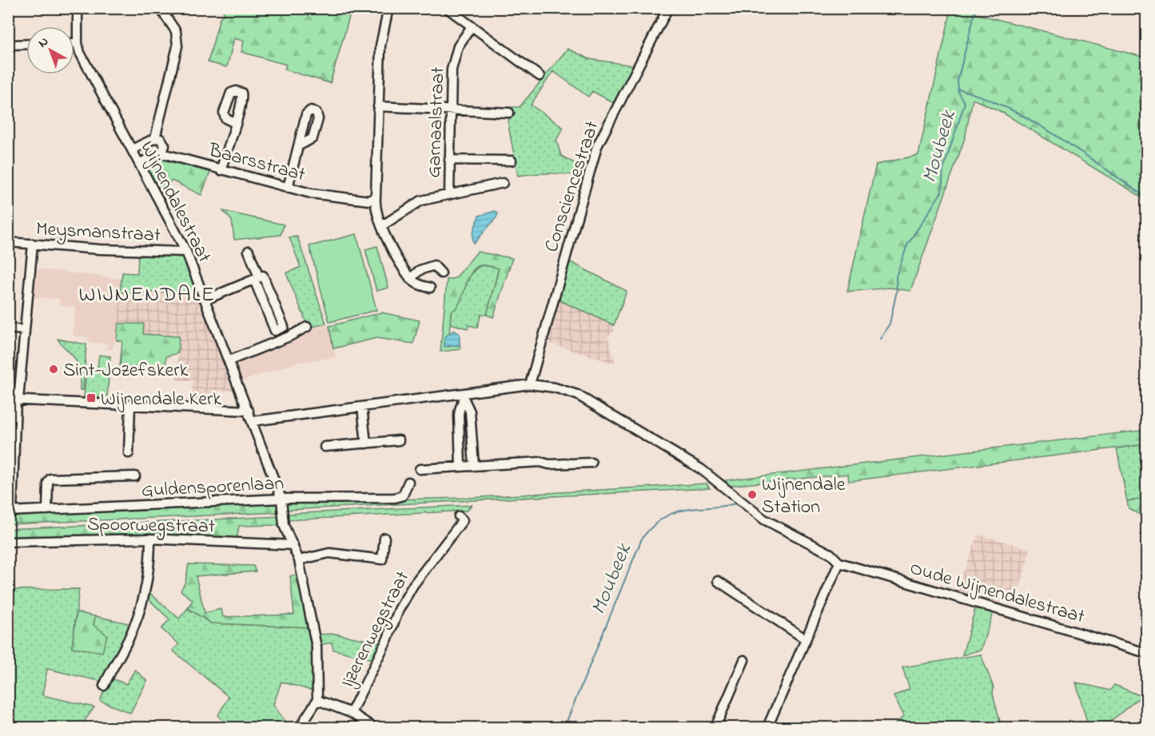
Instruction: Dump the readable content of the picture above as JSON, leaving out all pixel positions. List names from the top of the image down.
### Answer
{
  "streets": {
    "street": [
      "Garnaalstraat",
      "Baarsstraat",
      "Consciencestraat",
      "Wijnendalestraat",
      "Meysmanstraat",
      "Guldensporenlaan",
      "Spoorwegstraat",
      "Oude Wijnendalestraat",
      "Ijzerenwegstraat"
    ]
  },
  "crossings": [
    ["Wijnendalestraat", "Meysmanstraat"],
    ["Wijnendalestraat", "Guldensporenlaan"],
    ["Wijnendalestraat", "Spoorwegstraat"]
  ],
  "districts": ["WIJNENDALE"],
  "water": ["Moubeek"],
  "places": {
    "other": ["Sint-Jozefskerk", "Wijnendale Station"],
    "transit": ["Wijnendale Kerk"]
  },
  "north": "top left"
}
